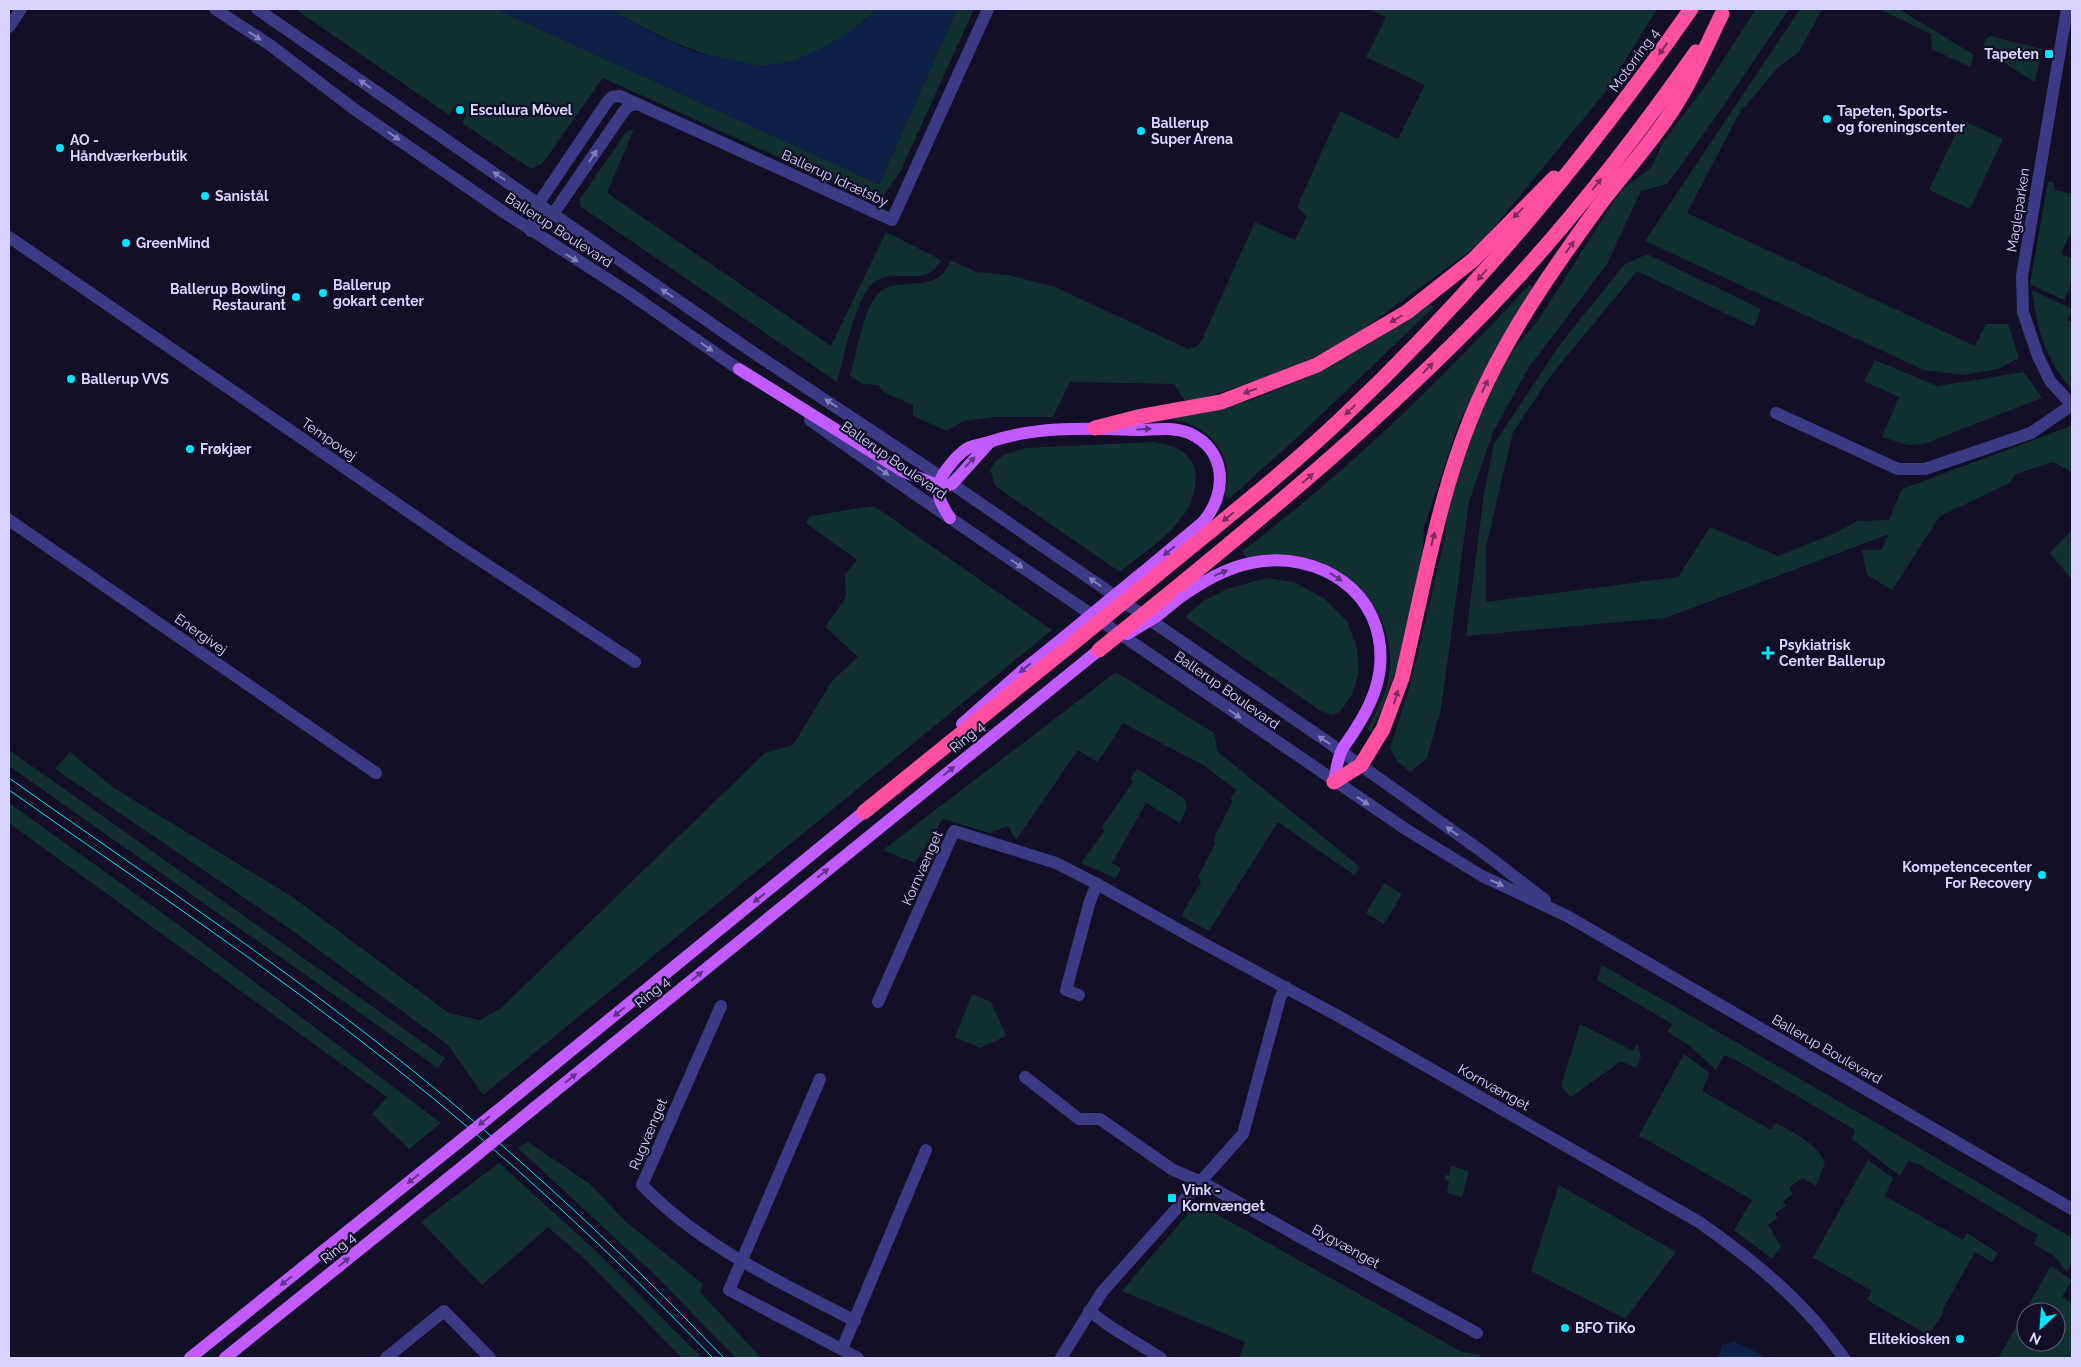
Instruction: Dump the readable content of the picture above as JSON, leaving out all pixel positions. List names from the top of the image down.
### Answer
{
  "streets": {
    "highway": ["Motorring 4"],
    "main road": ["Ring 4"],
    "street": [
      "Ballerup Idrætsby",
      "Magleparken",
      "Ballerup Boulevard",
      "Tempovej",
      "Energivej",
      "Kornvænget",
      "Rugvænget",
      "Bygvænget"
    ]
  },
  "crossings": [
    ["Ballerup Idrætsby", "Ballerup Boulevard"]
  ],
  "places": {
    "transit": ["Tapeten", "Vink - Kornvænget"],
    "other": [
      "Esculura Mòvel",
      "Tapeten, Sports- og foreningscenter",
      "Ballerup Super Arena",
      "AO - Håndværkerbutik",
      "Sanistål",
      "GreenMind",
      "Ballerup gokart center",
      "Ballerup Bowling Restaurant",
      "Ballerup VVS",
      "Frøkjær",
      "Kompetencecenter For Recovery",
      "BFO TiKo",
      "Elitekiosken"
    ],
    "health": ["Psykiatrisk Center Ballerup"]
  },
  "north": "bottom left"
}
